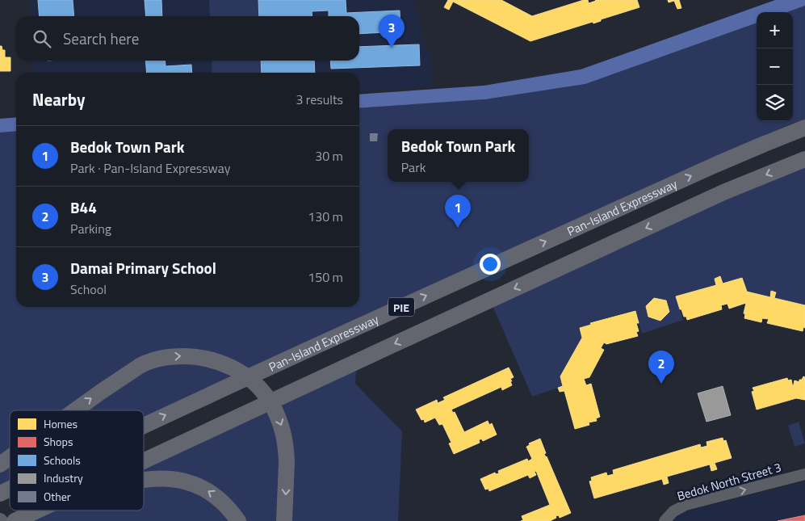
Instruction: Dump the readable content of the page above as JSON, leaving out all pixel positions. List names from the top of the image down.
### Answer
{
  "streets": {
    "highway": ["Pan-Island Expressway", "PIE"],
    "street": ["Bedok North Street 3"]
  },
  "one_way": ["Bedok North Street 3"],
  "legend": [
    "Homes",
    "Shops",
    "Schools",
    "Industry",
    "Other"
  ],
  "page": {
    "map_buttons": ["+", "−"],
    "pins": ["3", "1", "2"],
    "search": "Search here",
    "heading": ["Nearby", "3 results"],
    "list": [
      {
        "mark": "1",
        "name": "Bedok Town Park",
        "note": "Park · Pan-Island Expressway",
        "value": "30 m"
      },
      {
        "mark": "2",
        "name": "B44",
        "note": "Parking",
        "value": "130 m"
      },
      {
        "mark": "3",
        "name": "Damai Primary School",
        "note": "School",
        "value": "150 m"
      }
    ],
    "popup": ["Bedok Town Park", "Park"]
  }
}
